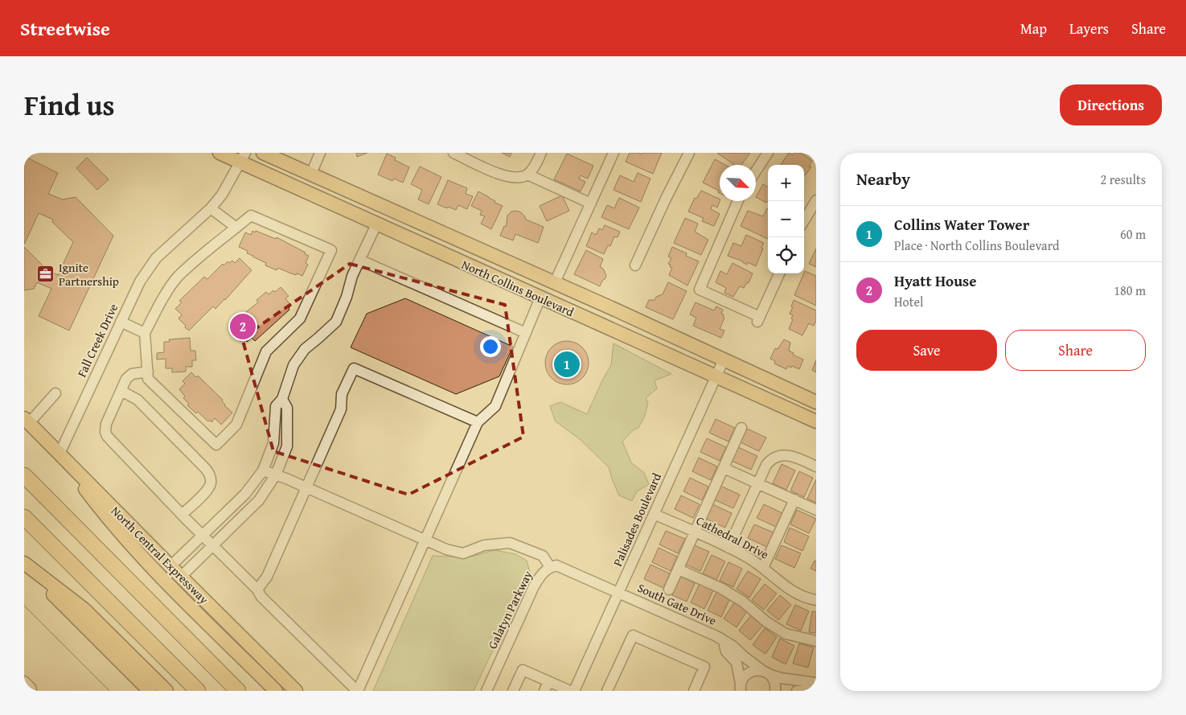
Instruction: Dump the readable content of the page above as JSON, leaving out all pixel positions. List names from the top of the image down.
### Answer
{
  "streets": {
    "main road": ["North Collins Boulevard", "North Central Expressway"],
    "street": [
      "Fall Creek Drive",
      "Palisades Boulevard",
      "Cathedral Drive",
      "South Gate Drive",
      "Galatyn Parkway"
    ]
  },
  "crossings": [
    ["North Collins Boulevard", "Fall Creek Drive"],
    ["North Collins Boulevard", "Palisades Boulevard"],
    ["Fall Creek Drive", "North Central Expressway"],
    ["Palisades Boulevard", "Cathedral Drive"],
    ["Palisades Boulevard", "South Gate Drive"],
    ["Palisades Boulevard", "Galatyn Parkway"],
    ["South Gate Drive", "Galatyn Parkway"]
  ],
  "places": {
    "office": ["Ignite Partnership"]
  },
  "north": "bottom right",
  "page": {
    "header": "Streetwise",
    "nav": ["Map", "Layers", "Share"],
    "title": "Find us",
    "buttons": [
      "Directions",
      ["Save", "Share"]
    ],
    "heading": ["Nearby", "2 results"],
    "map_buttons": ["+", "−"],
    "list": [
      {
        "mark": "1",
        "name": "Collins Water Tower",
        "note": "Place · North Collins Boulevard",
        "value": "60 m"
      },
      {
        "mark": "2",
        "name": "Hyatt House",
        "note": "Hotel",
        "value": "180 m"
      }
    ],
    "pins": ["2", "1"]
  }
}
